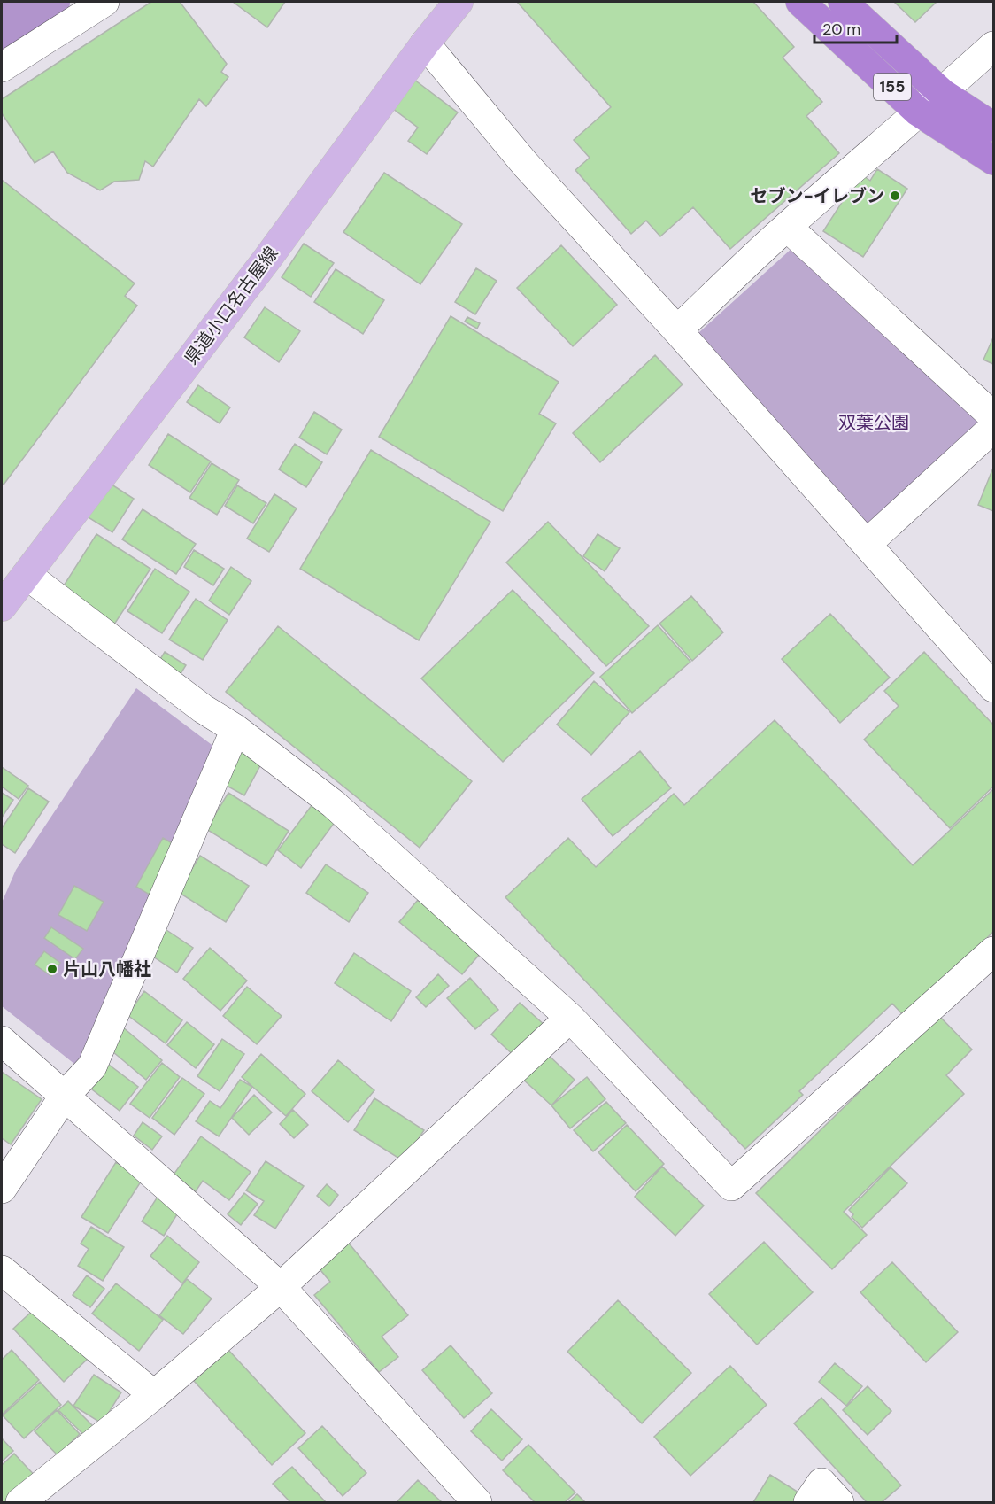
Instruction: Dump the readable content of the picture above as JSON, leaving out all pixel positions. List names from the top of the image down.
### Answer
{
  "streets": {
    "highway": ["155"],
    "main road": ["県道小口名古屋線"]
  },
  "parks": ["双葉公園"],
  "places": ["セブン-イレブン", "片山八幡社"],
  "scale_bar": "20 m"
}
